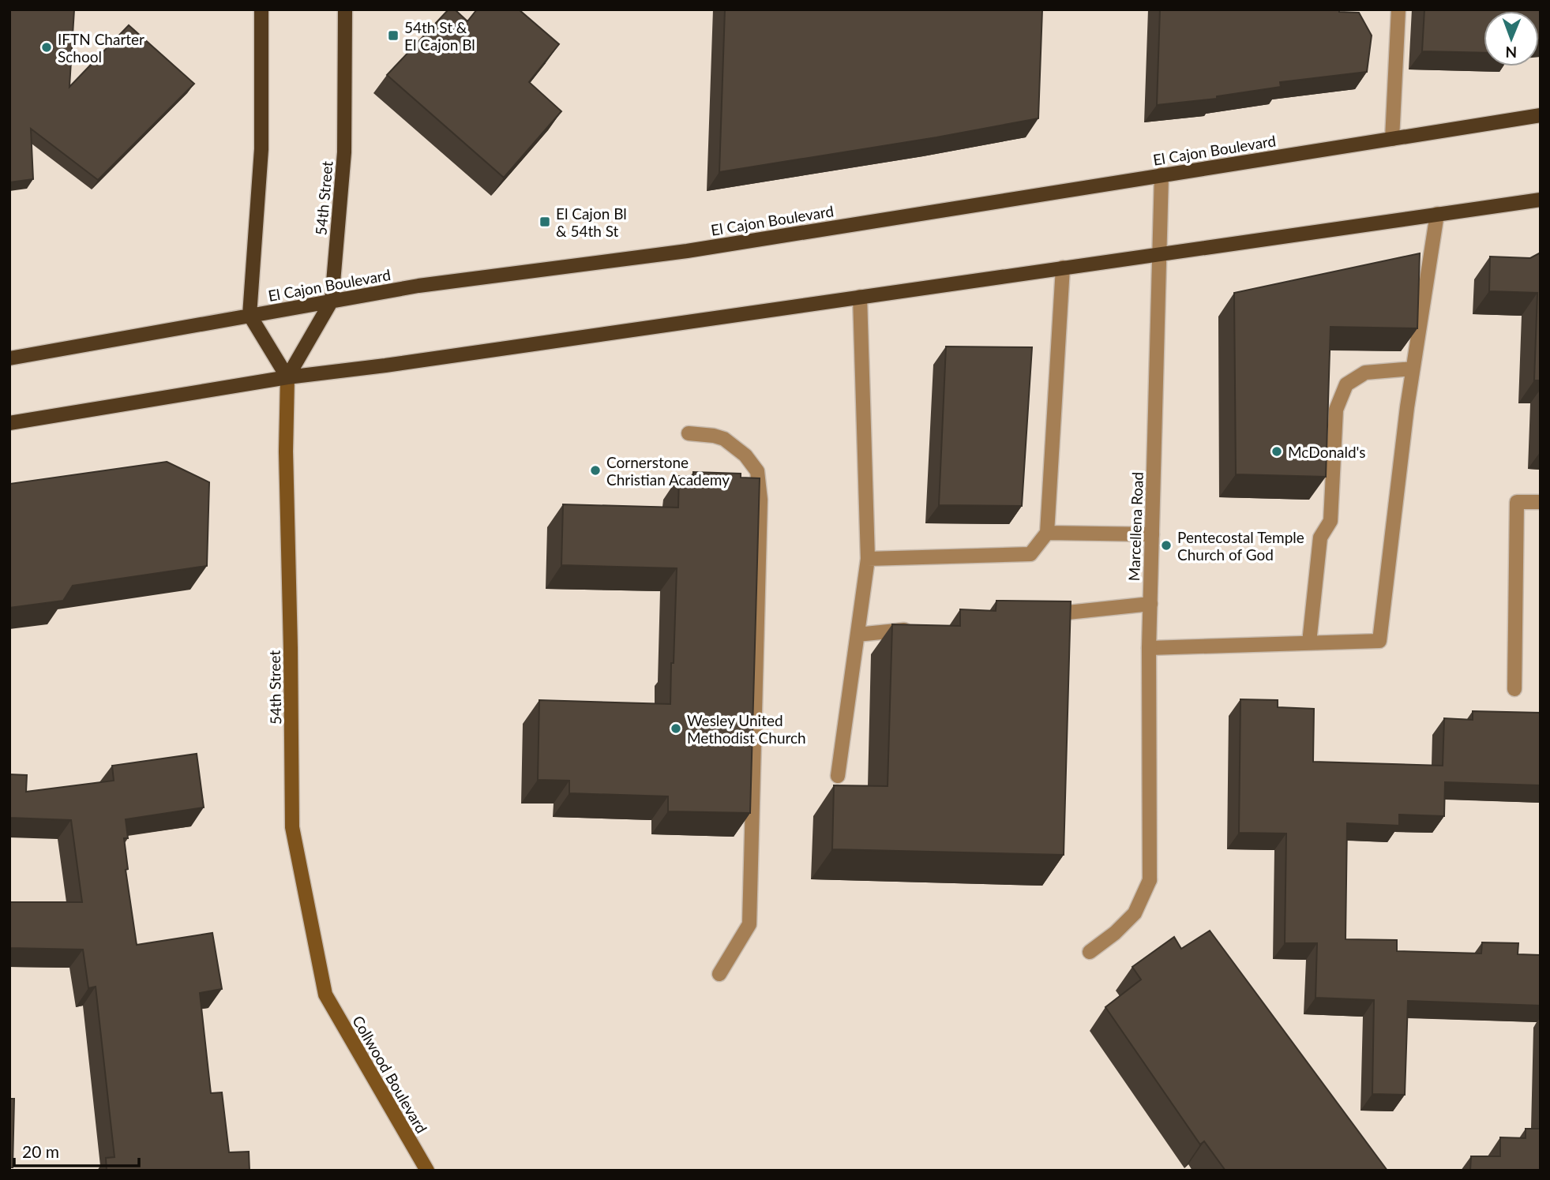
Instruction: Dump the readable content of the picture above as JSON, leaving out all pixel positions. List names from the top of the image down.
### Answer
{
  "streets": {
    "main road": ["El Cajon Boulevard", "54th Street", "Collwood Boulevard"],
    "street": ["Marcellena Road"]
  },
  "crossings": [
    ["El Cajon Boulevard", "54th Street"],
    ["El Cajon Boulevard", "Marcellena Road"],
    ["54th Street", "Collwood Boulevard"]
  ],
  "places": {
    "transit": ["54th St & El Cajon Bl", "El Cajon Bl & 54th St"],
    "other": [
      "IFTN Charter School",
      "McDonald's",
      "Cornerstone Christian Academy",
      "Pentecostal Temple Church of God",
      "Wesley United Methodist Church"
    ]
  },
  "scale_bar": "20 m",
  "north": "bottom"
}
